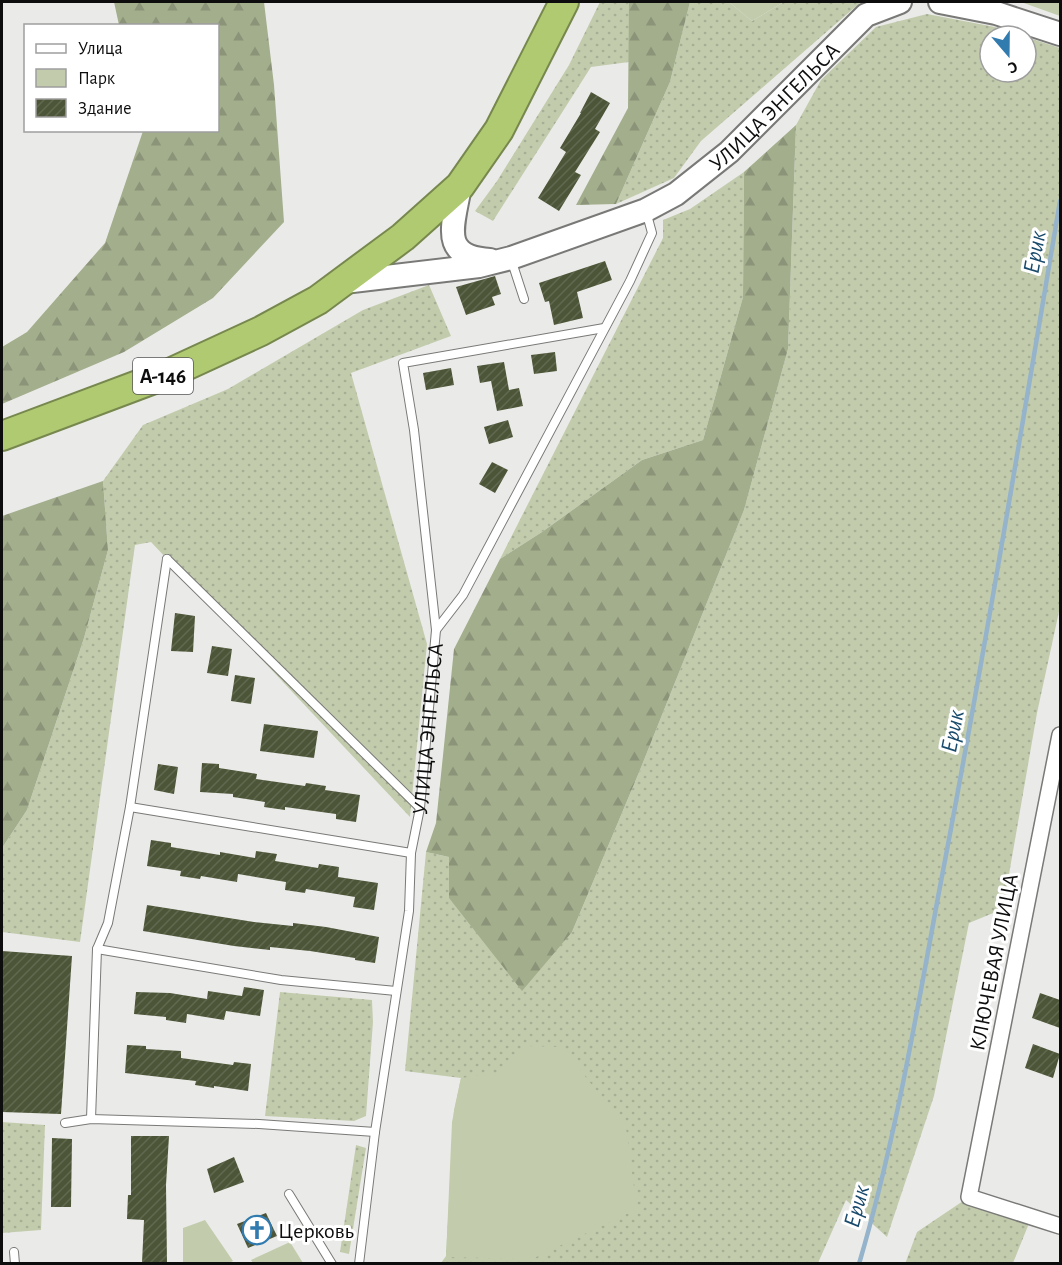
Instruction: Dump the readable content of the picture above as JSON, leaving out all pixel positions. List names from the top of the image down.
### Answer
{
  "streets": {
    "highway": ["А-146"],
    "street": ["УЛИЦА ЭНГЕЛЬСА", "КЛЮЧЕВАЯ УЛИЦА"]
  },
  "crossings": [
    ["УЛИЦА ЭНГЕЛЬСА", "А-146"]
  ],
  "water": ["Ерик"],
  "places": {
    "church": ["Церковь"]
  },
  "legend": ["Улица", "Парк", "Здание"],
  "north": "bottom"
}
